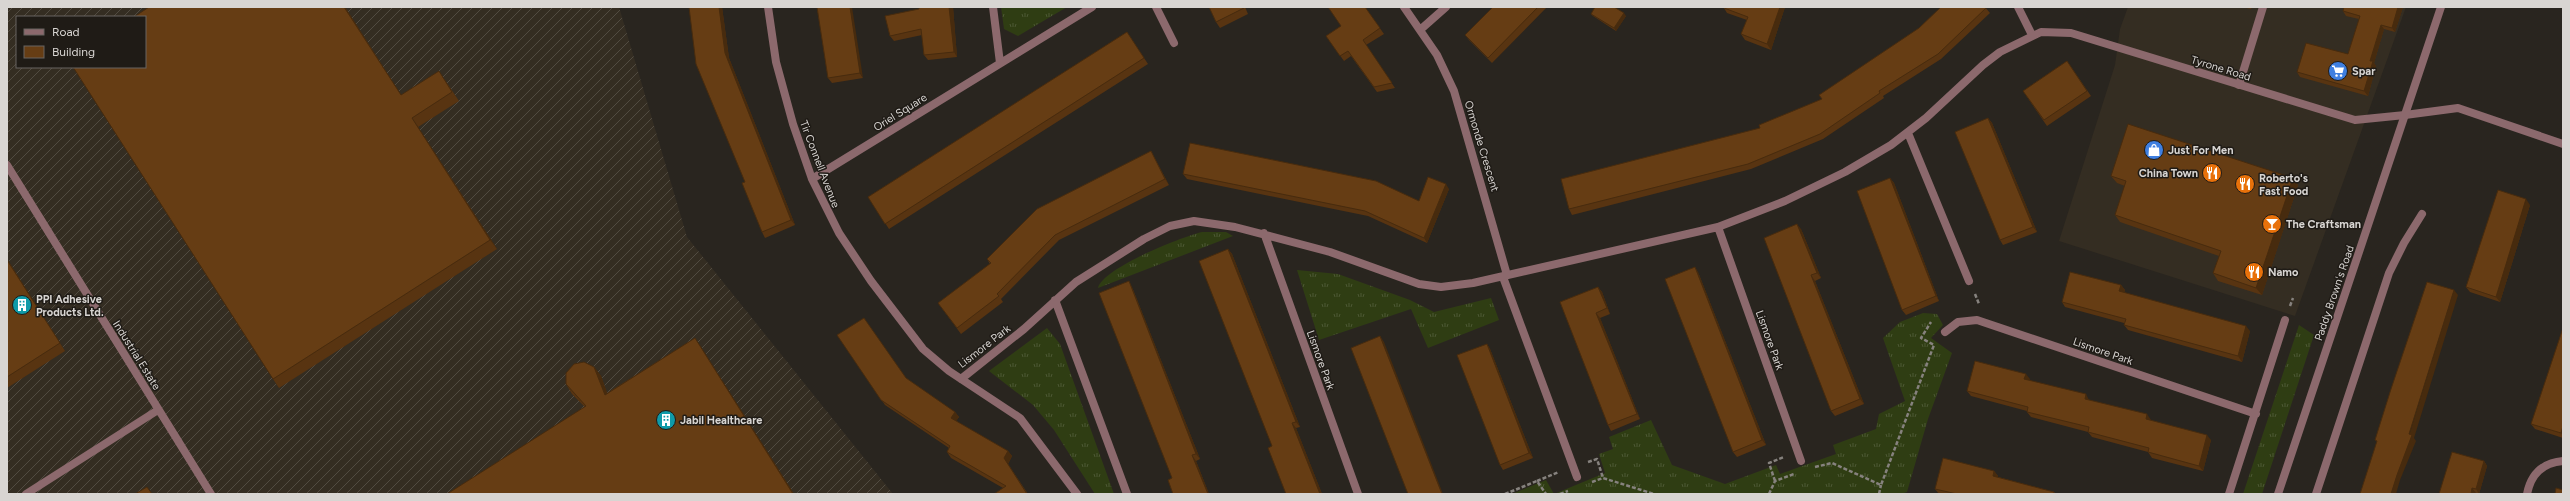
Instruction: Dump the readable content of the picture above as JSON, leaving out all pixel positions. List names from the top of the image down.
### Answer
{
  "streets": {
    "street": [
      "Tyrone Road",
      "Oriel Square",
      "Ormonde Crescent",
      "Tir Connell Avenue",
      "Paddy Brown's Road",
      "Lismore Park",
      "Industrial Estate"
    ]
  },
  "crossings": [
    ["Tyrone Road", "Paddy Brown's Road"],
    ["Tyrone Road", "Lismore Park"],
    ["Oriel Square", "Tir Connell Avenue"],
    ["Ormonde Crescent", "Lismore Park"],
    ["Tir Connell Avenue", "Lismore Park"]
  ],
  "places": {
    "supermarket": ["Spar"],
    "shop": ["Just For Men"],
    "restaurant": ["China Town", "Roberto's Fast Food", "Namo"],
    "bar": ["The Craftsman"],
    "building": ["PPI Adhesive Products Ltd.", "Jabil Healthcare"]
  },
  "legend": ["Road", "Building"]
}
